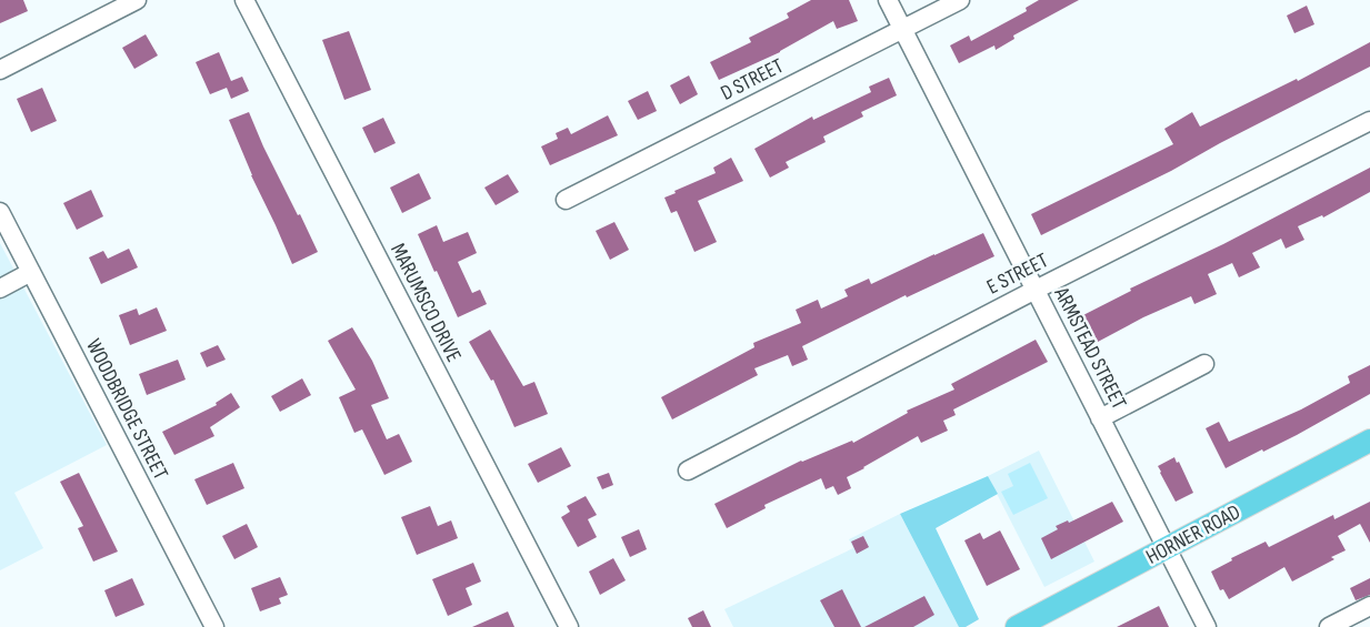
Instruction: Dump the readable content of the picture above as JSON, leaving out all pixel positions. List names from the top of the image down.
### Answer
{
  "streets": {
    "main road": ["HORNER ROAD"],
    "street": [
      "D STREET",
      "E STREET",
      "MARUMSCO DRIVE",
      "ARMSTEAD STREET",
      "WOODBRIDGE STREET"
    ]
  },
  "crossings": [
    ["D STREET", "ARMSTEAD STREET"],
    ["E STREET", "ARMSTEAD STREET"],
    ["ARMSTEAD STREET", "HORNER ROAD"]
  ]
}
